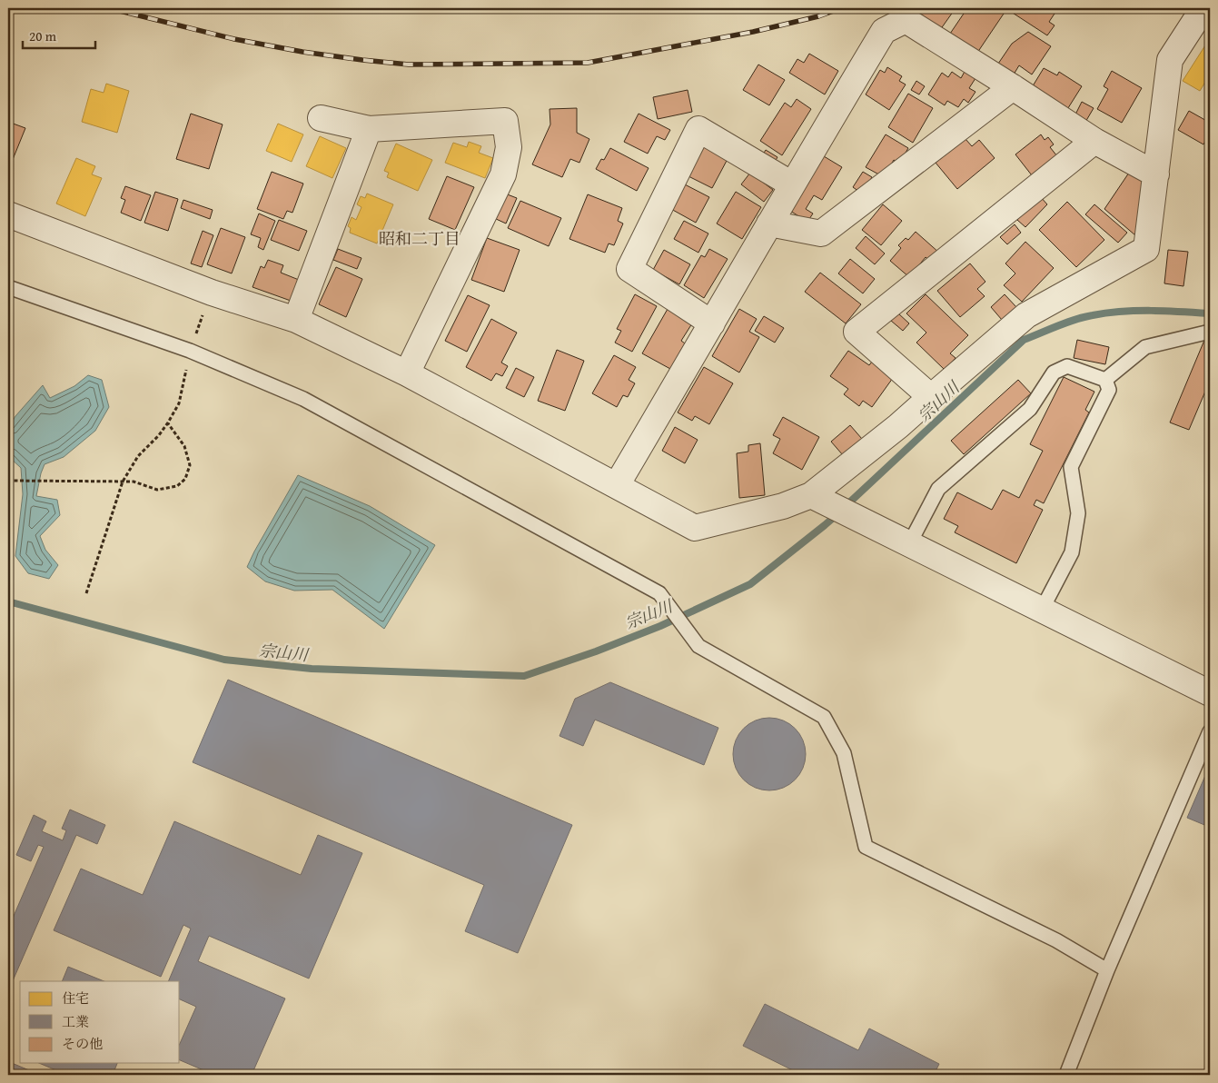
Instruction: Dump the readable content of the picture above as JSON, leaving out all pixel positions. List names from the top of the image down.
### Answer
{
  "districts": ["昭和二丁目"],
  "water": ["宗山川"],
  "legend": ["住宅", "工業", "その他"],
  "scale_bar": "20 m"
}
